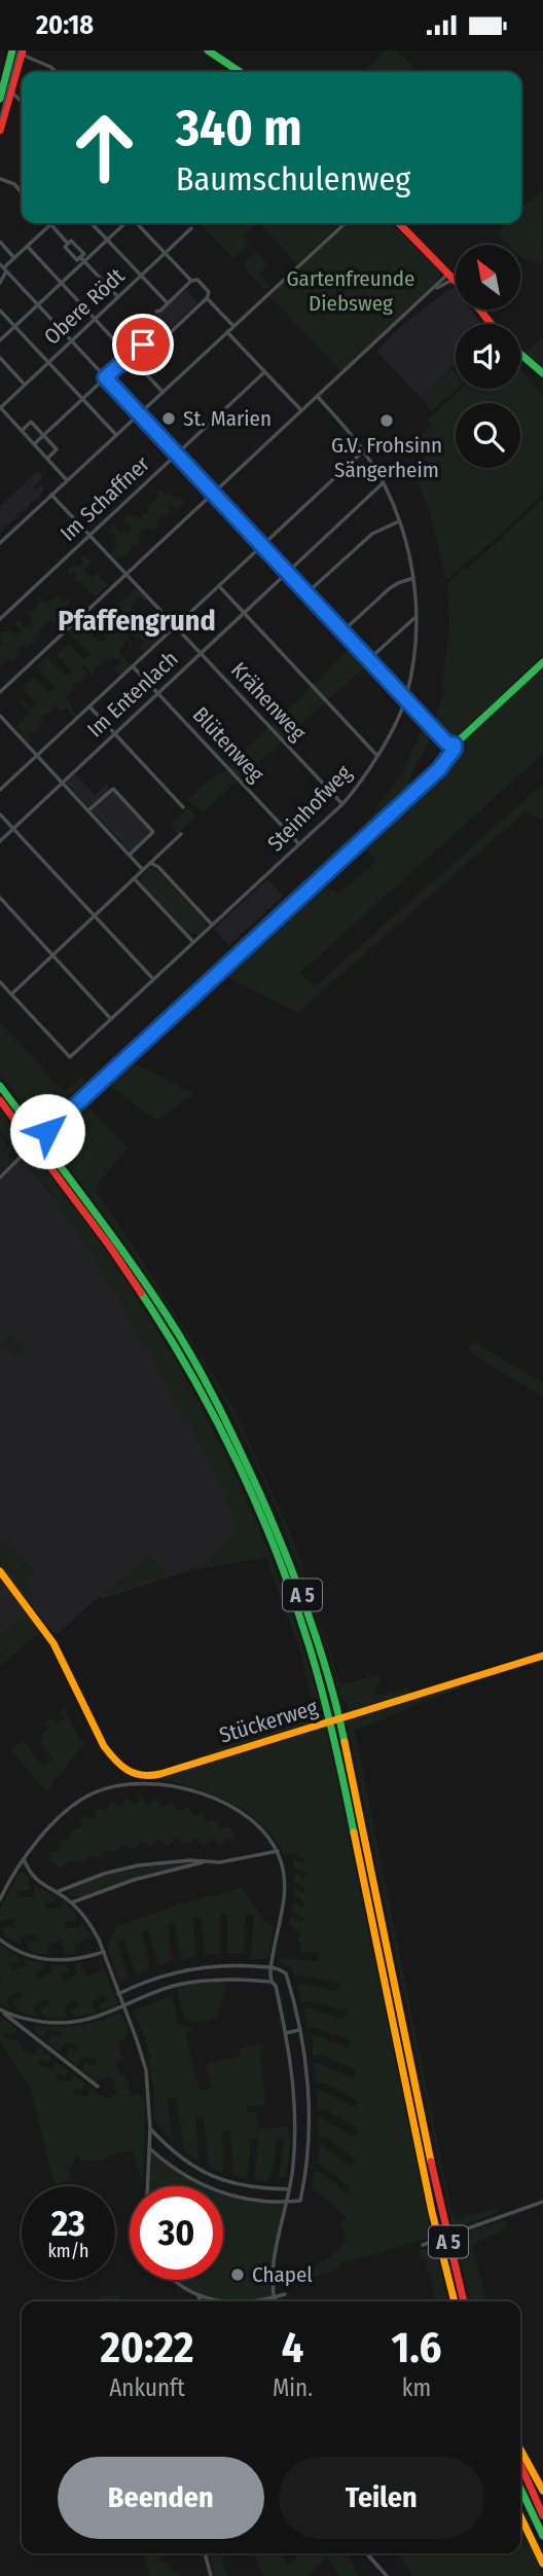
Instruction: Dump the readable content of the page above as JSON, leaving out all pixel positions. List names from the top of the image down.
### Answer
{
  "streets": {
    "main road": ["A 5", "Stückerweg"],
    "street": [
      "Obere Rödt",
      "Im Schaffner",
      "Im Entenlach",
      "Krähenweg",
      "Blütenweg",
      "Steinhofweg"
    ]
  },
  "crossings": [
    ["Im Schaffner", "Krähenweg"],
    ["Im Entenlach", "Krähenweg"],
    ["Im Entenlach", "Blütenweg"],
    ["Im Entenlach", "Steinhofweg"],
    ["Krähenweg", "Steinhofweg"],
    ["Blütenweg", "Steinhofweg"]
  ],
  "districts": ["Pfaffengrund"],
  "parks": ["Gartenfreunde Diebsweg"],
  "places": ["St. Marien", "G.V. Frohsinn Sängerheim", "Chapel"],
  "north": "top left",
  "page": {
    "status": "20:18",
    "turn": ["340 m", "Baumschulenweg"],
    "speed": "23 km/h",
    "limit": "30",
    "eta": [
      "20:22",
      "Ankunft",
      "4",
      "Min.",
      "1.6",
      "km"
    ],
    "buttons": ["Beenden", "Teilen"]
  }
}
